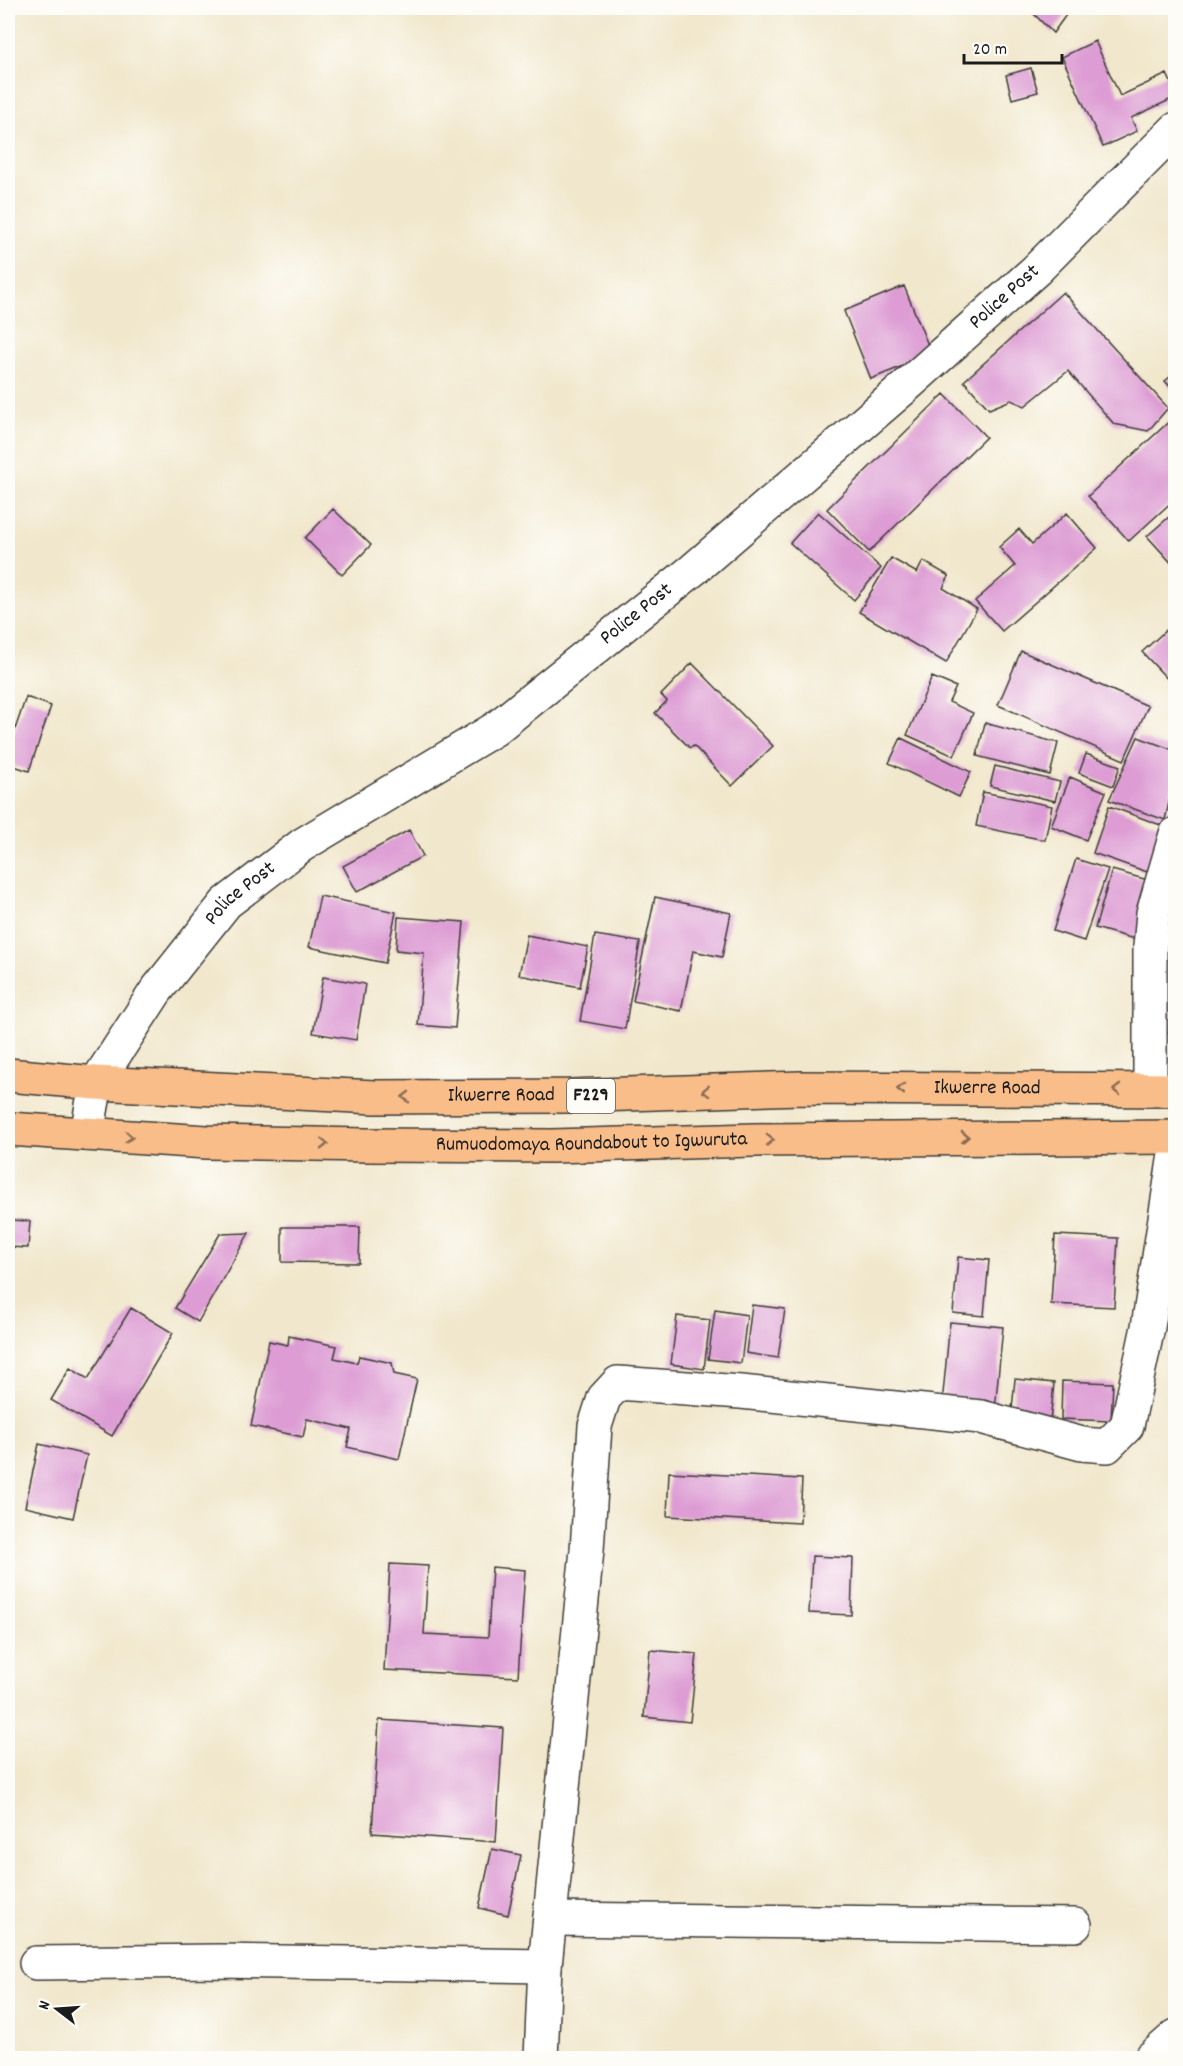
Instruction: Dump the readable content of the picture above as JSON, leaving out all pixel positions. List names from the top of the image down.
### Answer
{
  "streets": {
    "main road": ["Ikwerre Road", "F229", "Rumuodomaya Roundabout to Igwuruta"],
    "street": ["Police Post"]
  },
  "crossings": [
    ["Police Post", "Ikwerre Road"]
  ],
  "one_way": ["Ikwerre Road", "Rumuodomaya Roundabout to Igwuruta"],
  "scale_bar": "20 m",
  "north": "left"
}
